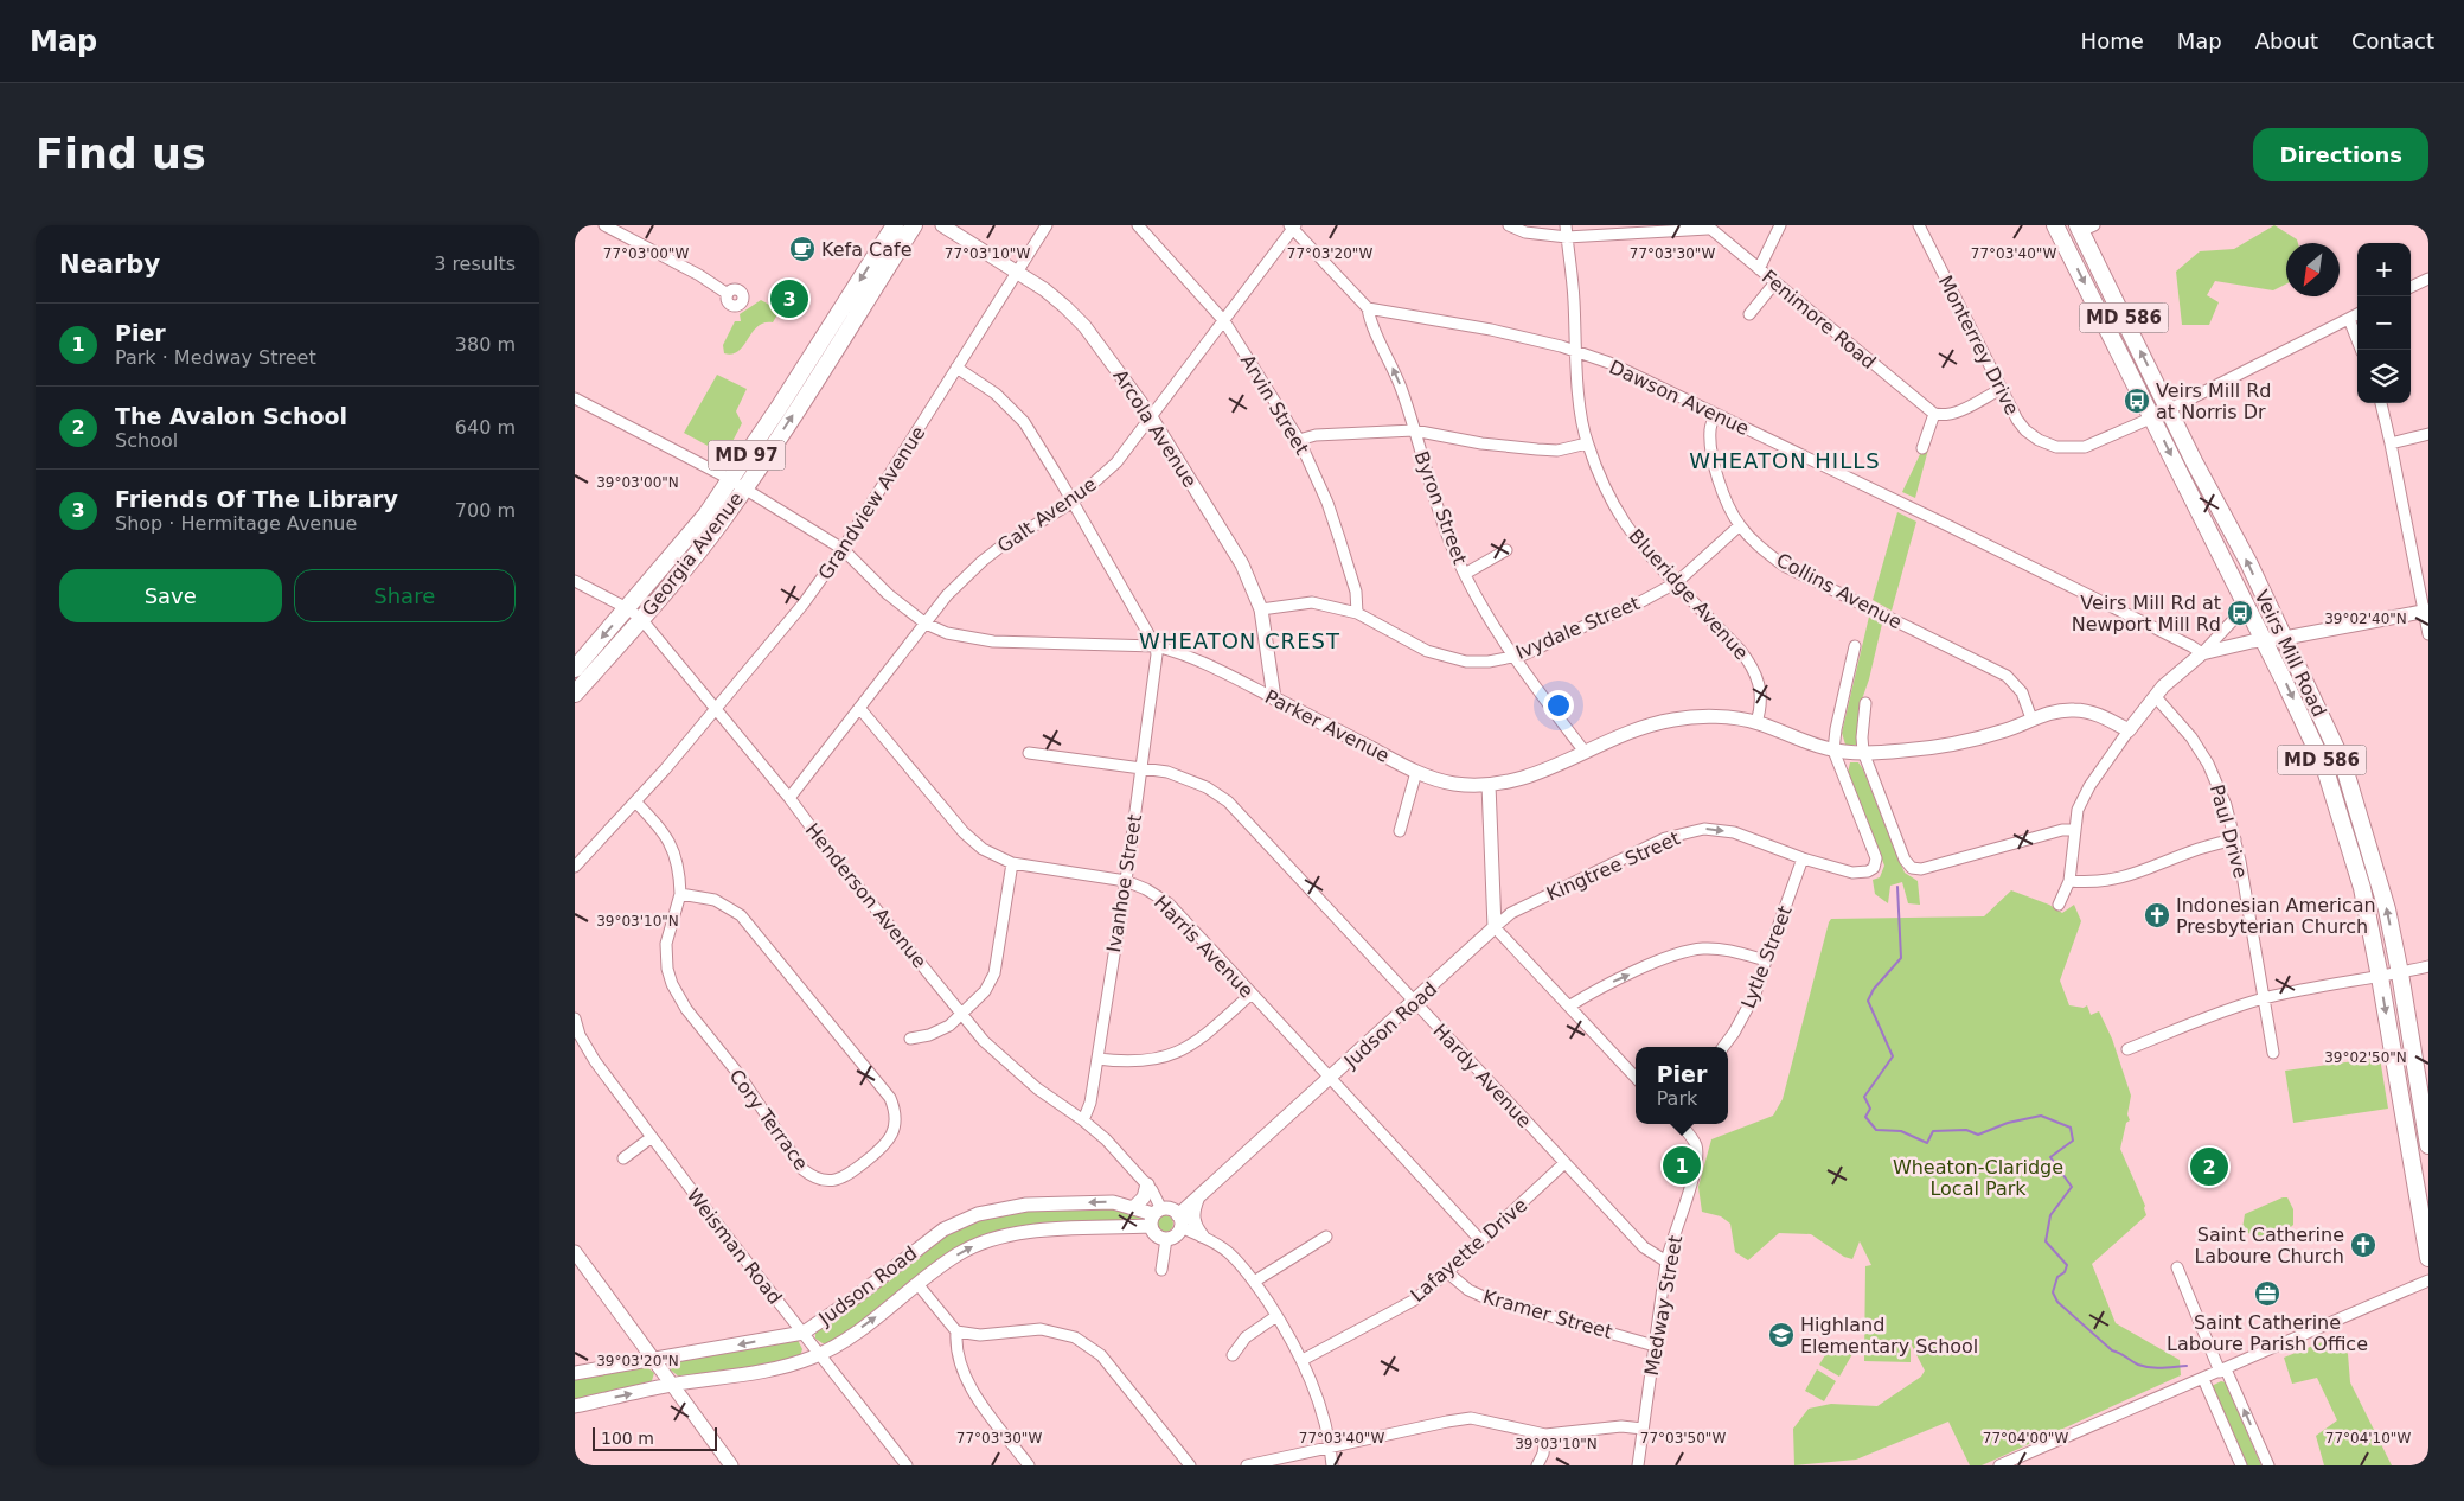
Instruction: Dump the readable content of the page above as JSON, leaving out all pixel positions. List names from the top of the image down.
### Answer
{
  "streets": {
    "main road": [
      "MD 586",
      "MD 97",
      "Georgia Avenue",
      "Veirs Mill Road"
    ],
    "street": [
      "Fenimore Road",
      "Monterrey Drive",
      "Dawson Avenue",
      "Arvin Street",
      "Arcola Avenue",
      "Grandview Avenue",
      "Byron Street",
      "Galt Avenue",
      "Collins Avenue",
      "Blueridge Avenue",
      "Ivydale Street",
      "Parker Avenue",
      "Paul Drive",
      "Kingtree Street",
      "Ivanhoe Street",
      "Henderson Avenue",
      "Harris Avenue",
      "Lytle Street",
      "Judson Road",
      "Hardy Avenue",
      "Cory Terrace",
      "Weisman Road",
      "Lafayette Drive",
      "Medway Street",
      "Kramer Street"
    ]
  },
  "crossings": [
    ["Monterrey Drive", "Veirs Mill Road"],
    ["Dawson Avenue", "Byron Street"],
    ["Dawson Avenue", "Collins Avenue"],
    ["Dawson Avenue", "Blueridge Avenue"],
    ["Arvin Street", "Galt Avenue"],
    ["Arvin Street", "Ivydale Street"],
    ["Arcola Avenue", "Grandview Avenue"],
    ["Arcola Avenue", "Galt Avenue"],
    ["Arcola Avenue", "Ivydale Street"],
    ["Arcola Avenue", "Parker Avenue"],
    ["Grandview Avenue", "Parker Avenue"],
    ["Grandview Avenue", "Henderson Avenue"],
    ["Grandview Avenue", "Cory Terrace"],
    ["Byron Street", "Ivydale Street"],
    ["Byron Street", "Parker Avenue"],
    ["Galt Avenue", "Parker Avenue"],
    ["Galt Avenue", "Henderson Avenue"],
    ["Galt Avenue", "Harris Avenue"],
    ["Georgia Avenue", "Parker Avenue"],
    ["Georgia Avenue", "Henderson Avenue"],
    ["Collins Avenue", "Ivydale Street"],
    ["Collins Avenue", "Parker Avenue"],
    ["Blueridge Avenue", "Ivydale Street"],
    ["Blueridge Avenue", "Parker Avenue"],
    ["Parker Avenue", "Kingtree Street"],
    ["Parker Avenue", "Ivanhoe Street"],
    ["Kingtree Street", "Lytle Street"],
    ["Kingtree Street", "Judson Road"],
    ["Ivanhoe Street", "Henderson Avenue"],
    ["Ivanhoe Street", "Harris Avenue"],
    ["Ivanhoe Street", "Hardy Avenue"],
    ["Henderson Avenue", "Judson Road"],
    ["Harris Avenue", "Judson Road"],
    ["Harris Avenue", "Lafayette Drive"],
    ["Judson Road", "Hardy Avenue"],
    ["Judson Road", "Weisman Road"],
    ["Hardy Avenue", "Lafayette Drive"],
    ["Hardy Avenue", "Medway Street"],
    ["Lafayette Drive", "Kramer Street"],
    ["Medway Street", "Kramer Street"]
  ],
  "one_way": ["Kingtree Street"],
  "districts": ["WHEATON HILLS", "WHEATON CREST"],
  "parks": ["Wheaton-Claridge Local Park"],
  "places": {
    "cafe": ["Kefa Cafe"],
    "bus stop": ["Veirs Mill Rd at Norris Dr", "Veirs Mill Rd at Newport Mill Rd"],
    "church": ["Indonesian American Presbyterian Church", "Saint Catherine Laboure Church"],
    "office": ["Saint Catherine Laboure Parish Office"],
    "school or university": ["Highland Elementary School"]
  },
  "scale_bar": "100 m",
  "north": "bottom left",
  "page": {
    "header": "Map",
    "nav": [
      "Home",
      "Map",
      "About",
      "Contact"
    ],
    "buttons": [
      "Directions",
      ["Save", "Share"]
    ],
    "title": "Find us",
    "heading": ["Nearby", "3 results"],
    "map_buttons": ["+", "−"],
    "pins": ["3", "1", "2"],
    "list": [
      {
        "mark": "1",
        "name": "Pier",
        "note": "Park · Medway Street",
        "value": "380 m"
      },
      {
        "mark": "2",
        "name": "The Avalon School",
        "note": "School",
        "value": "640 m"
      },
      {
        "mark": "3",
        "name": "Friends Of The Library",
        "note": "Shop · Hermitage Avenue",
        "value": "700 m"
      }
    ],
    "popup": ["Pier", "Park"],
    "scale": "100 m"
  },
  "coordinates": [
    "77°03'00\"W",
    "77°03'10\"W",
    "77°03'20\"W",
    "77°03'30\"W",
    "77°03'40\"W",
    "39°03'00\"N",
    "39°02'40\"N",
    "39°03'10\"N",
    "39°02'50\"N",
    "39°03'20\"N",
    "77°03'50\"W",
    "77°04'00\"W",
    "77°04'10\"W"
  ]
}
